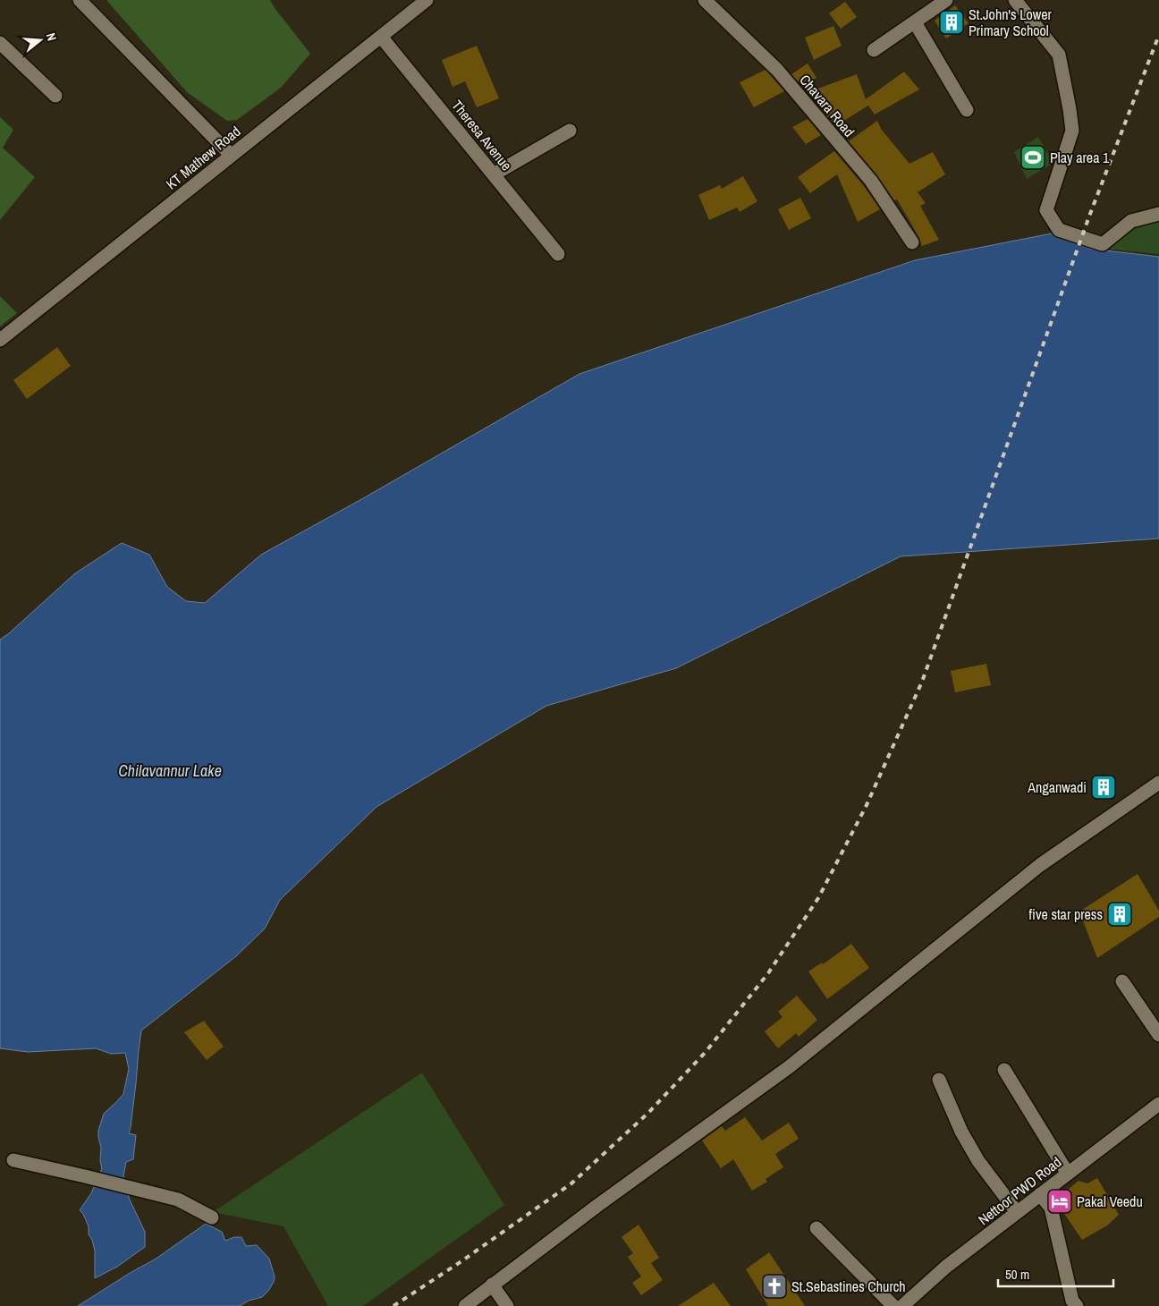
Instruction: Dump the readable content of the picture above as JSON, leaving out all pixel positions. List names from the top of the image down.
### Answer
{
  "streets": {
    "street": [
      "Chavara Road",
      "Theresa Avenue",
      "KT Mathew Road",
      "Nettoor PWD Road"
    ]
  },
  "crossings": [
    ["Theresa Avenue", "KT Mathew Road"]
  ],
  "water": ["Chilavannur Lake"],
  "places": {
    "building": ["St.John's Lower Primary School", "Anganwadi", "five star press"],
    "sports": ["Play area 1"],
    "hotel": ["Pakal Veedu"],
    "church": ["St.Sebastines Church"]
  },
  "scale_bar": "50 m",
  "north": "right"
}
